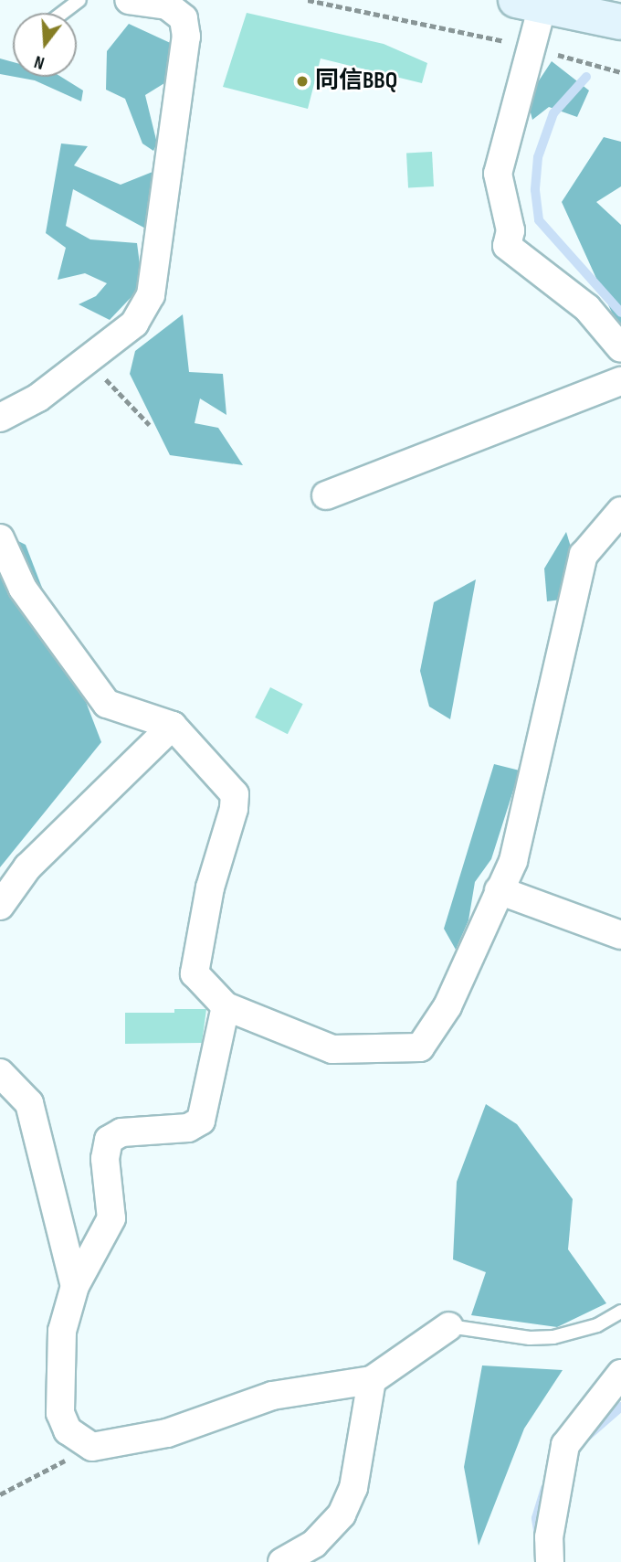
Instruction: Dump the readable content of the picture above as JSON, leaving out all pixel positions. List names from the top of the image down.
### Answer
{
  "places": ["同信BBQ"],
  "north": "bottom"
}
